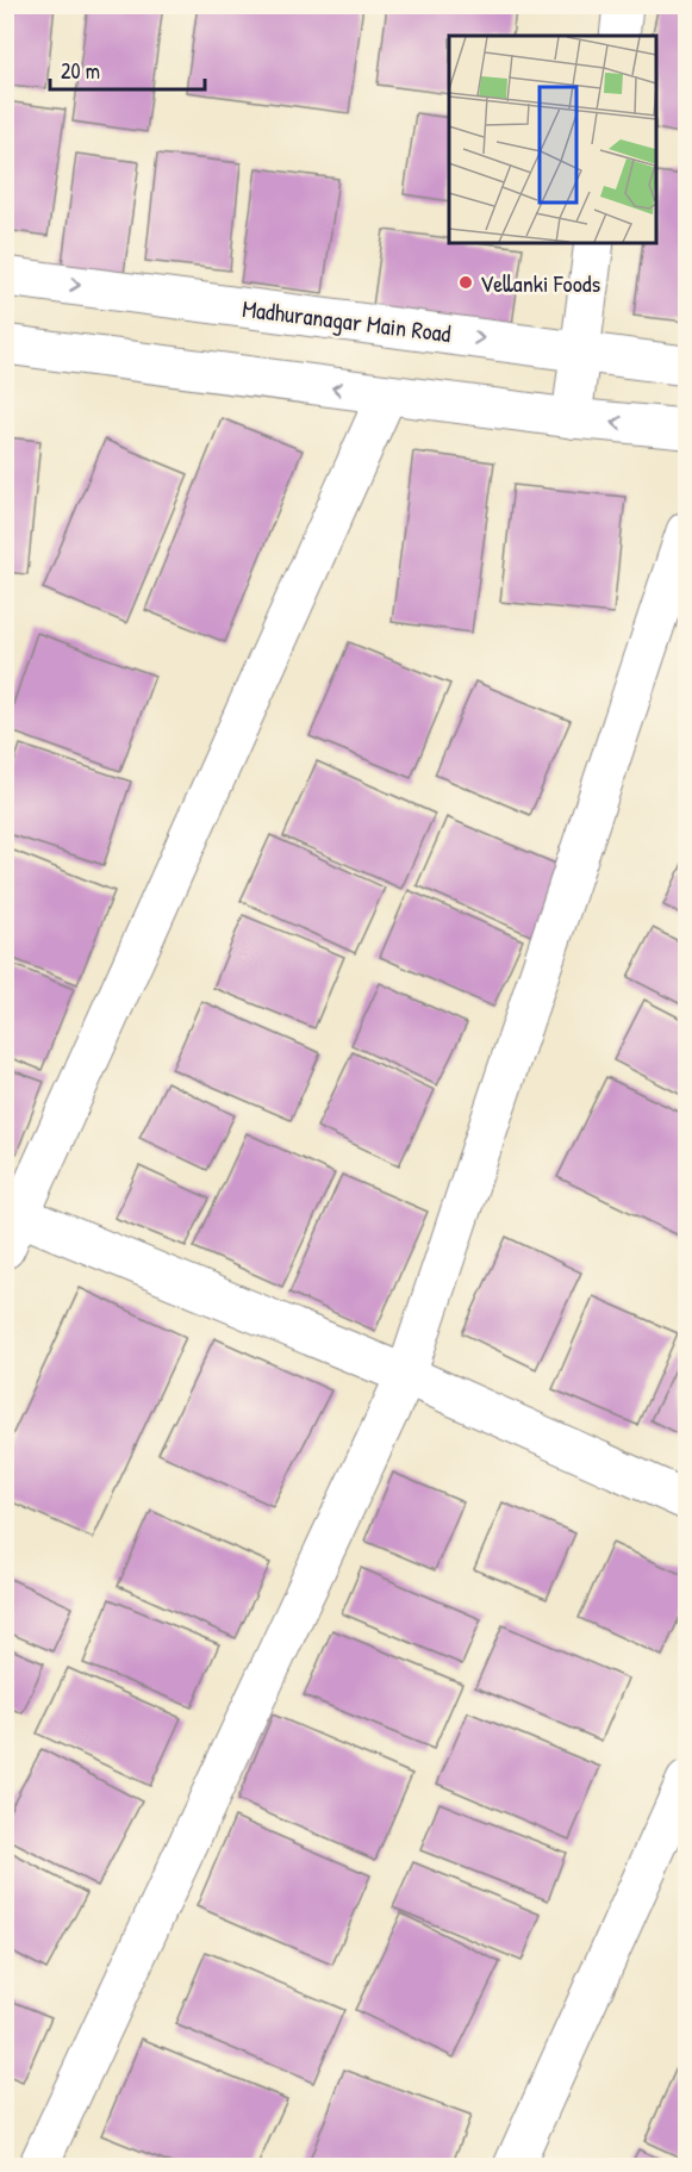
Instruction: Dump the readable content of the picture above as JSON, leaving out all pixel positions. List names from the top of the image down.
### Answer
{
  "streets": {
    "street": ["Madhuranagar Main Road"]
  },
  "places": ["Vellanki Foods"],
  "scale_bar": "20 m"
}
